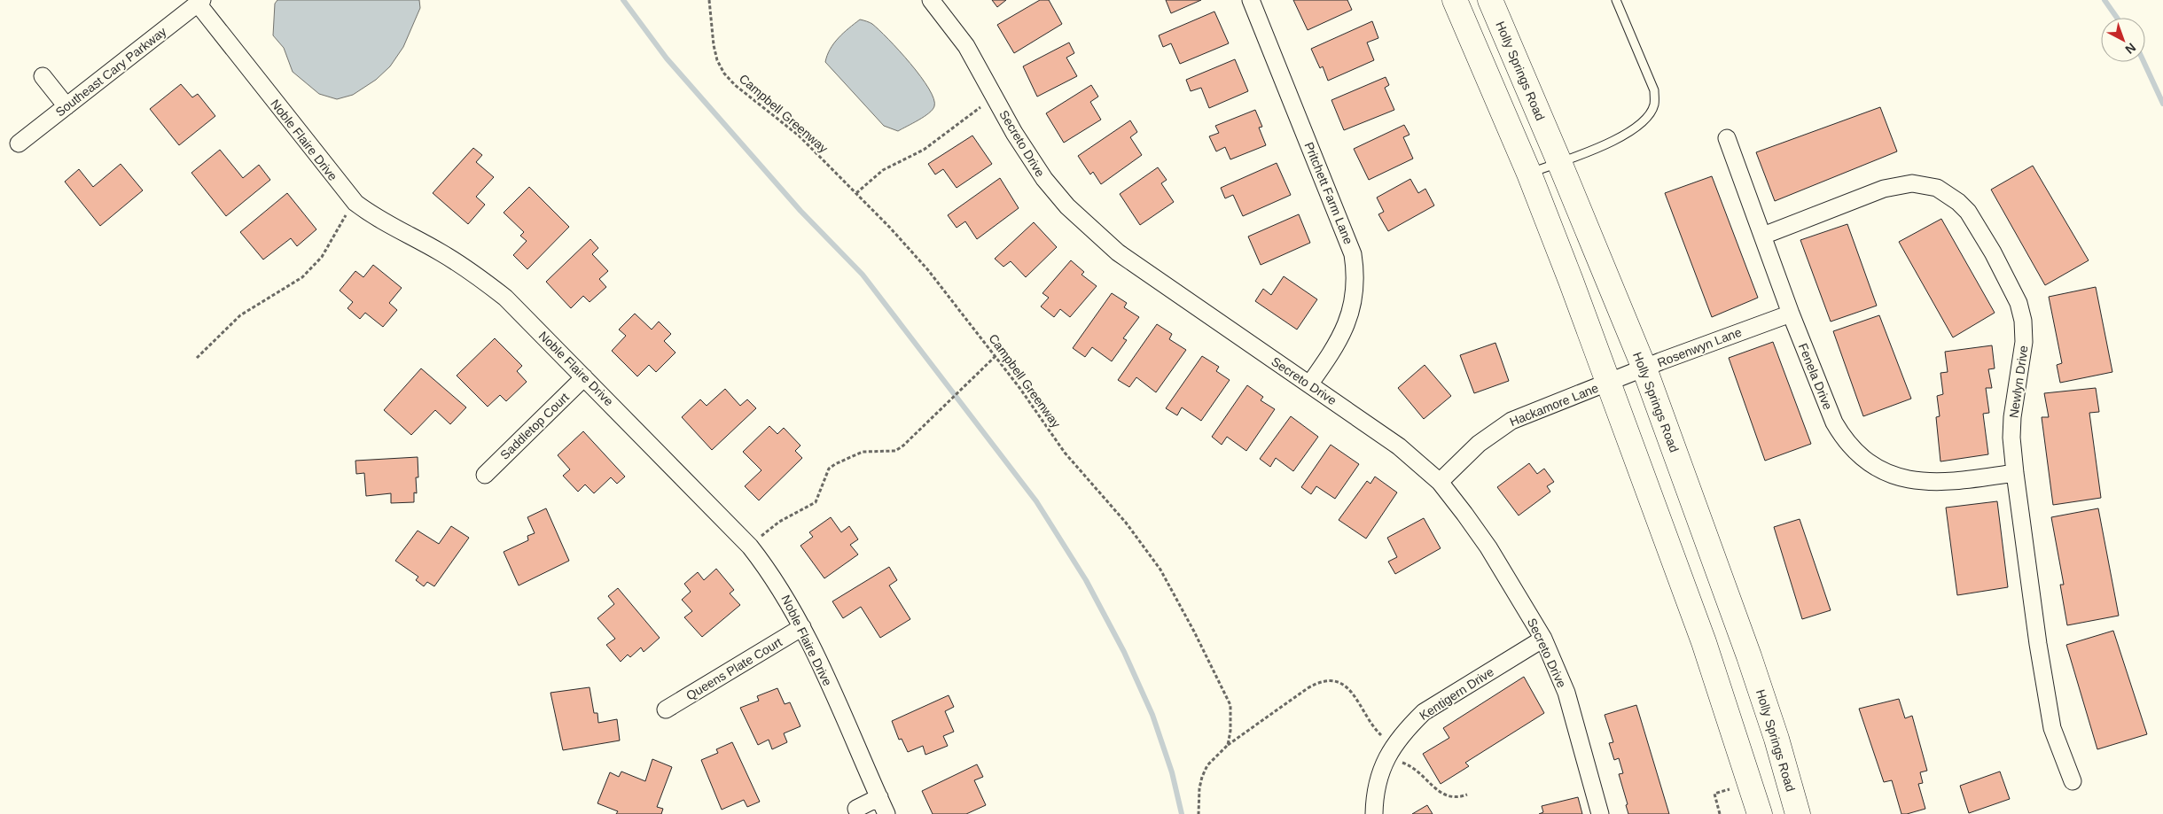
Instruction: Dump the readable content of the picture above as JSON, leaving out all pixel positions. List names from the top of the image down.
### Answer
{
  "streets": {
    "main road": ["Holly Springs Road"],
    "street": [
      "Southeast Cary Parkway",
      "Noble Flaire Drive",
      "Secreto Drive",
      "Pritchett Farm Lane",
      "Rosenwyn Lane",
      "Fenela Drive",
      "Newlyn Drive",
      "Hackamore Lane",
      "Saddletop Court",
      "Queens Plate Court",
      "Kentigern Drive"
    ],
    "path": ["Campbell Greenway"]
  },
  "crossings": [
    ["Holly Springs Road", "Rosenwyn Lane"],
    ["Southeast Cary Parkway", "Noble Flaire Drive"],
    ["Noble Flaire Drive", "Saddletop Court"],
    ["Noble Flaire Drive", "Queens Plate Court"],
    ["Secreto Drive", "Pritchett Farm Lane"],
    ["Secreto Drive", "Hackamore Lane"],
    ["Secreto Drive", "Kentigern Drive"],
    ["Rosenwyn Lane", "Fenela Drive"],
    ["Rosenwyn Lane", "Hackamore Lane"],
    ["Fenela Drive", "Newlyn Drive"]
  ],
  "north": "bottom right"
}
